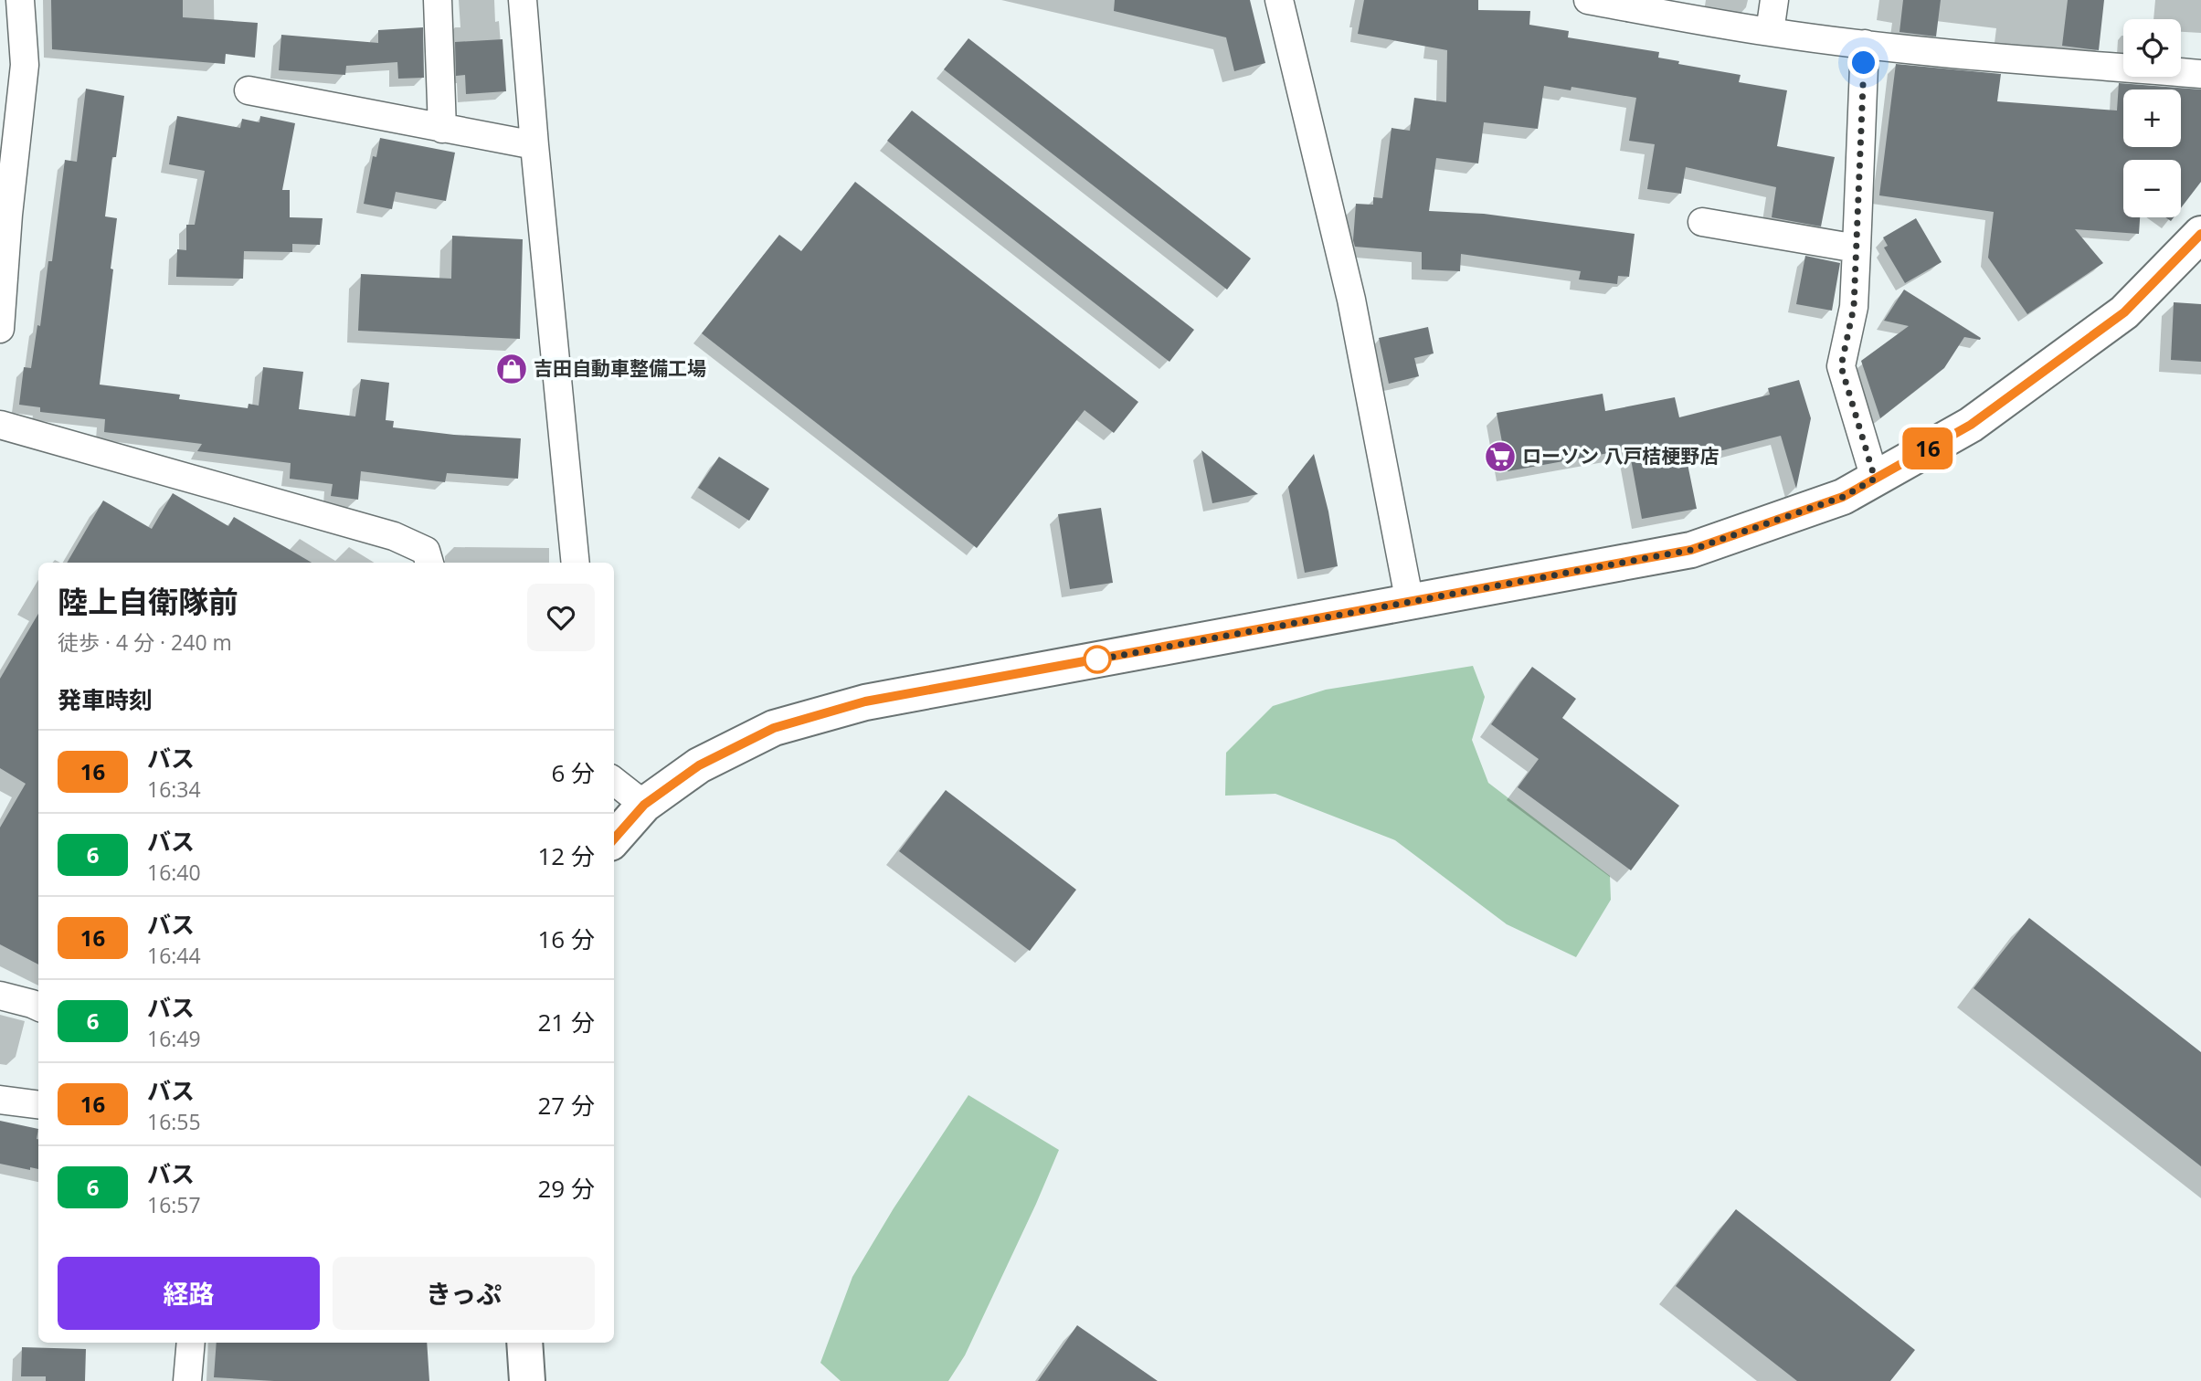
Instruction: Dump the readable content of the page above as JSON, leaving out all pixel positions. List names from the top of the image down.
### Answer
{
  "places": {
    "shop": ["吉田自動車整備工場"],
    "supermarket": ["ローソン 八戸桔梗野店"]
  },
  "lines": ["bus line 16"],
  "page": {
    "on_map": "16",
    "map_buttons": ["+", "−"],
    "heading": [
      ["陸上自衛隊前", "徒歩 · 4 分 · 240 m"],
      "発車時刻"
    ],
    "list": [
      {
        "mark": "16",
        "name": "バス",
        "note": "16:34",
        "value": "6 分"
      },
      {
        "mark": "6",
        "name": "バス",
        "note": "16:40",
        "value": "12 分"
      },
      {
        "mark": "16",
        "name": "バス",
        "note": "16:44",
        "value": "16 分"
      },
      {
        "mark": "6",
        "name": "バス",
        "note": "16:49",
        "value": "21 分"
      },
      {
        "mark": "16",
        "name": "バス",
        "note": "16:55",
        "value": "27 分"
      },
      {
        "mark": "6",
        "name": "バス",
        "note": "16:57",
        "value": "29 分"
      }
    ],
    "buttons": ["経路", "きっぷ"]
  }
}
